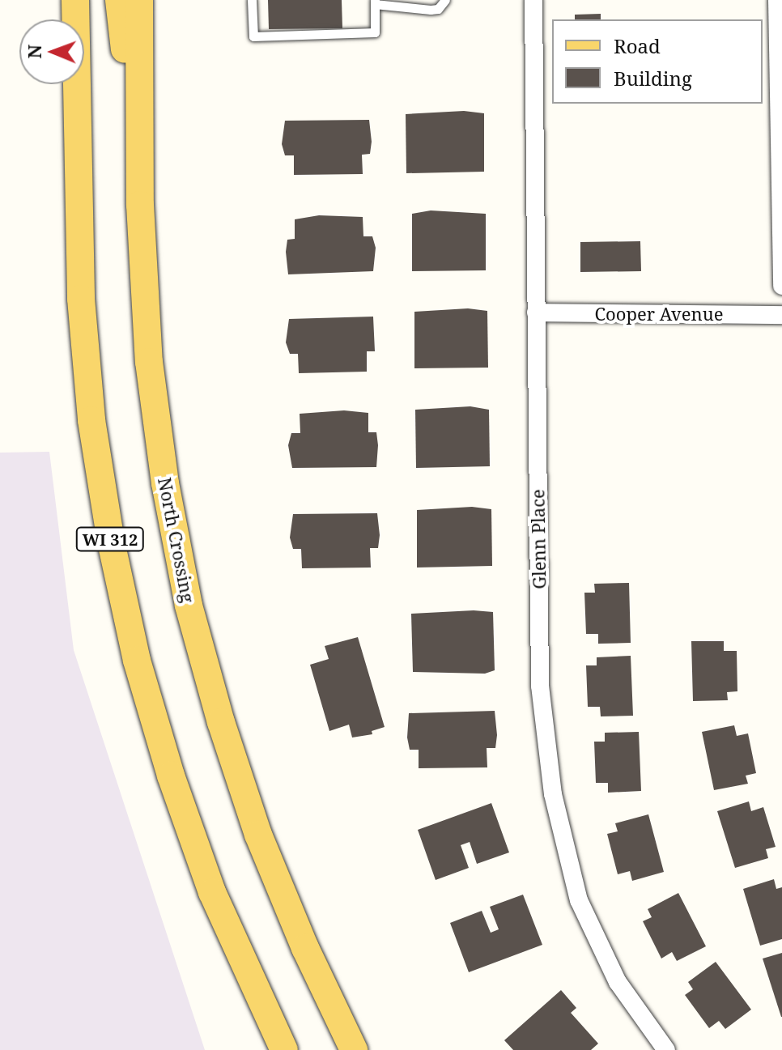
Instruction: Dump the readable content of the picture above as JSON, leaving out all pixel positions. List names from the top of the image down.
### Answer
{
  "streets": {
    "main road": ["WI 312", "North Crossing"],
    "street": ["Cooper Avenue", "Glenn Place"]
  },
  "crossings": [
    ["Cooper Avenue", "Glenn Place"]
  ],
  "legend": ["Road", "Building"],
  "north": "left"
}
